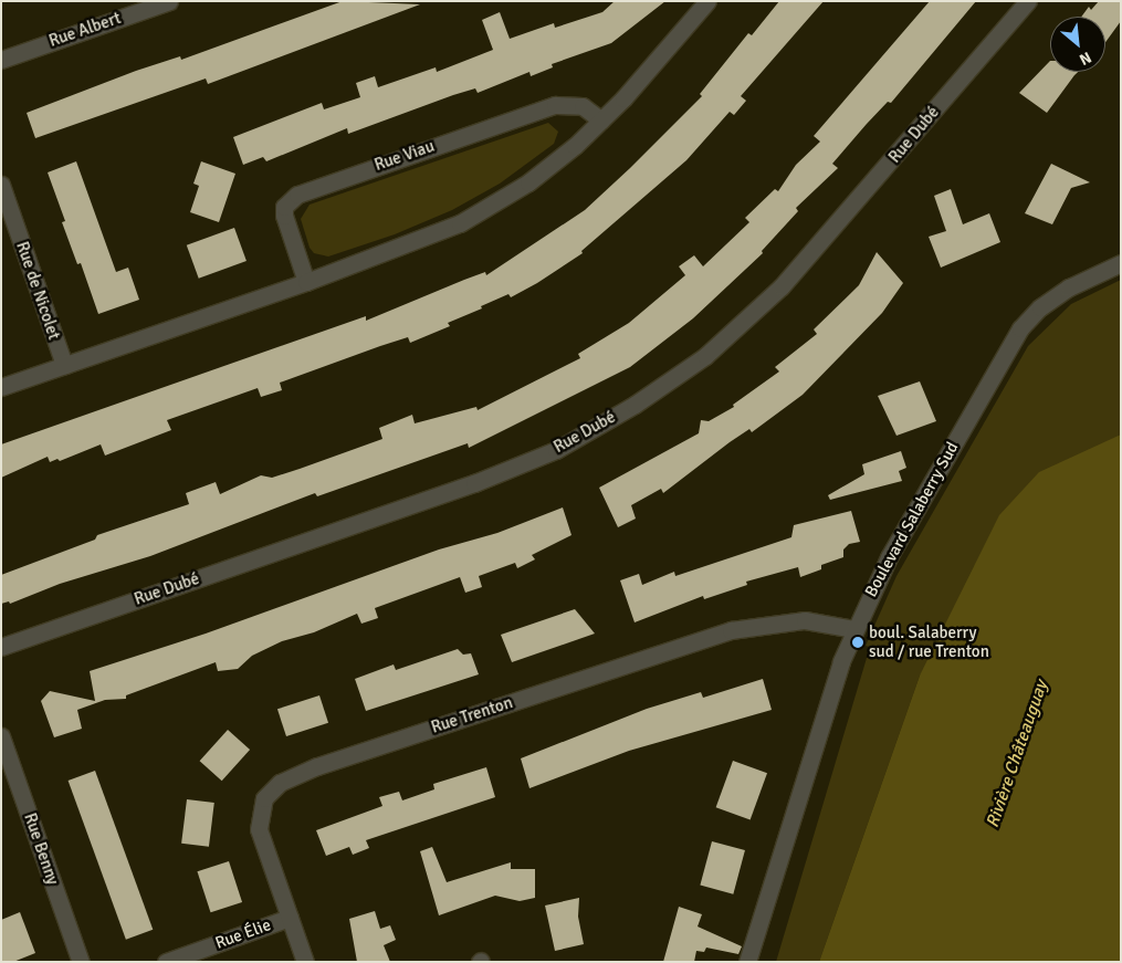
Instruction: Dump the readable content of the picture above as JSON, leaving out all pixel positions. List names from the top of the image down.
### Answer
{
  "streets": {
    "street": [
      "Rue Albert",
      "Rue Dubé",
      "Rue Viau",
      "Rue de Nicolet",
      "Boulevard Salaberry Sud",
      "Rue Trenton",
      "Rue Benny",
      "Rue Élie"
    ]
  },
  "crossings": [
    ["Boulevard Salaberry Sud", "Rue Trenton"],
    ["Rue Trenton", "Rue Élie"]
  ],
  "water": ["Rivière Châteauguay"],
  "places": ["boul. Salaberry sud / rue Trenton"],
  "north": "bottom right"
}
